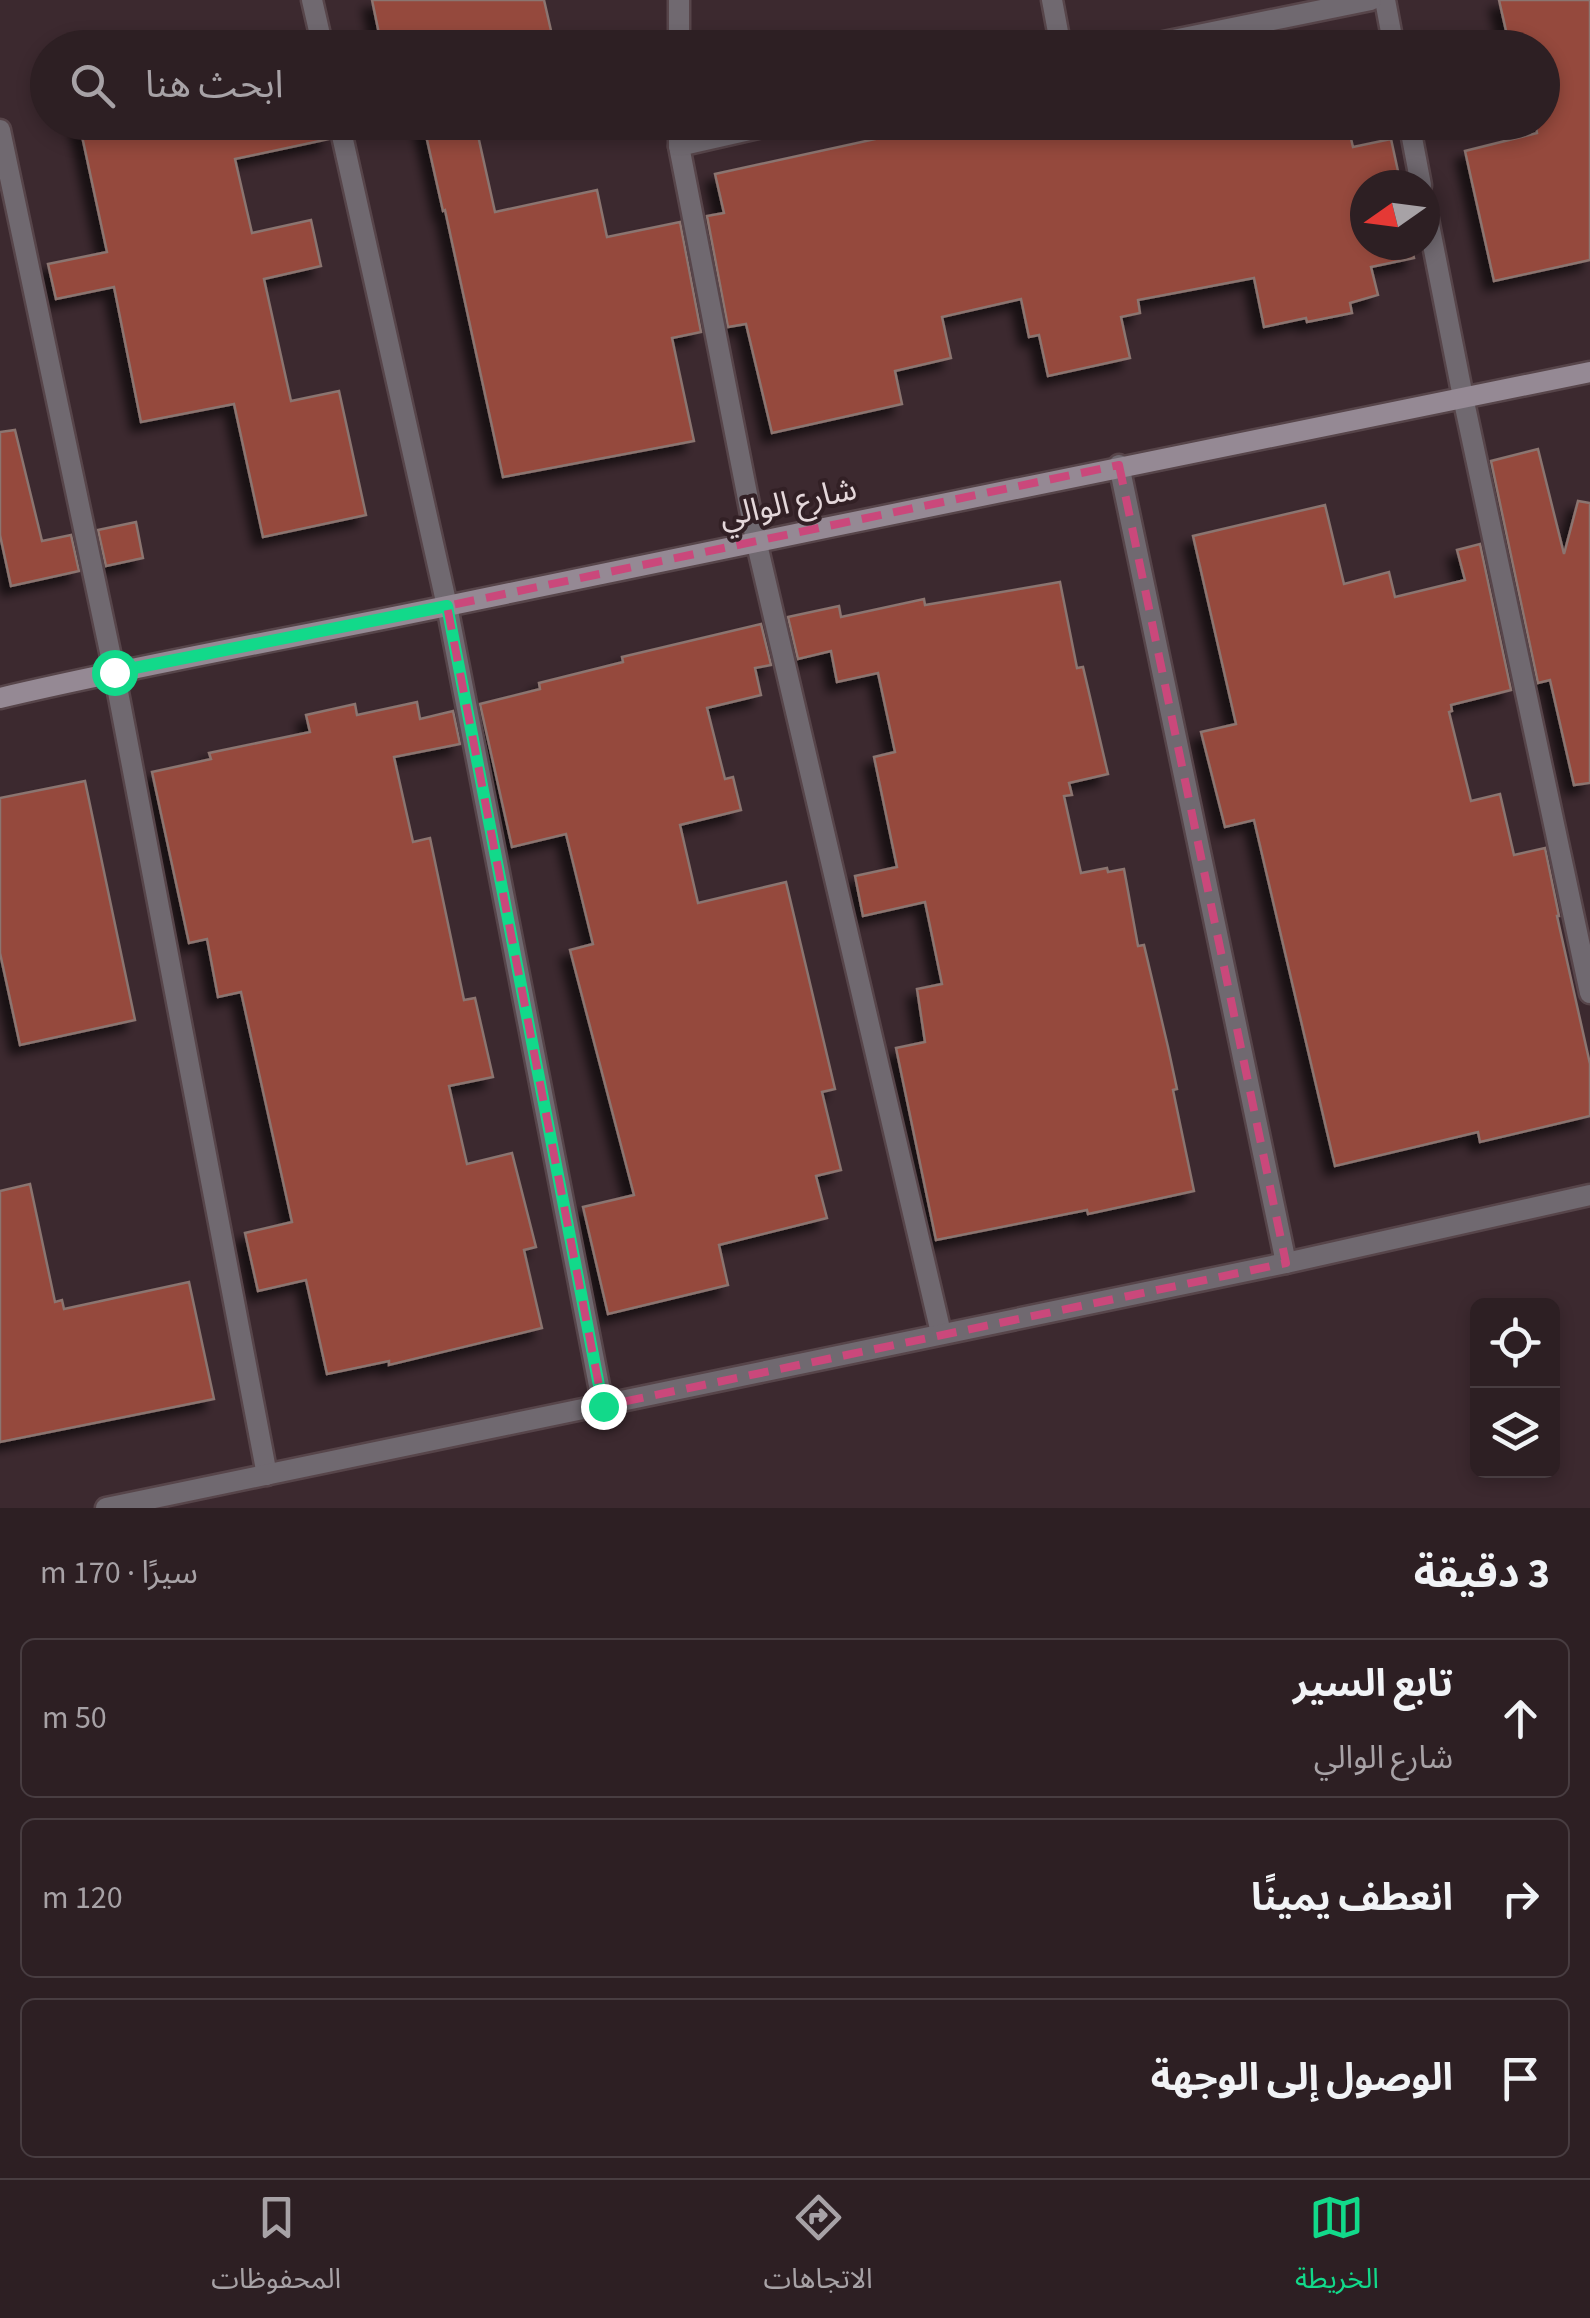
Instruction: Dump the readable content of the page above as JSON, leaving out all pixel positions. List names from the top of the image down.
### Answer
{
  "streets": {
    "main road": ["شارع الوالي"]
  },
  "north": "left",
  "page": {
    "search": "ابحث هنا",
    "heading": ["3 دقيقة", "سيرًا · 170 m"],
    "list": [
      ["تابع السير", "شارع الوالي", "50 m"],
      ["انعطف يمينًا", "120 m"],
      "الوصول إلى الوجهة"
    ],
    "nav": ["الخريطة", "الاتجاهات", "المحفوظات"]
  }
}
